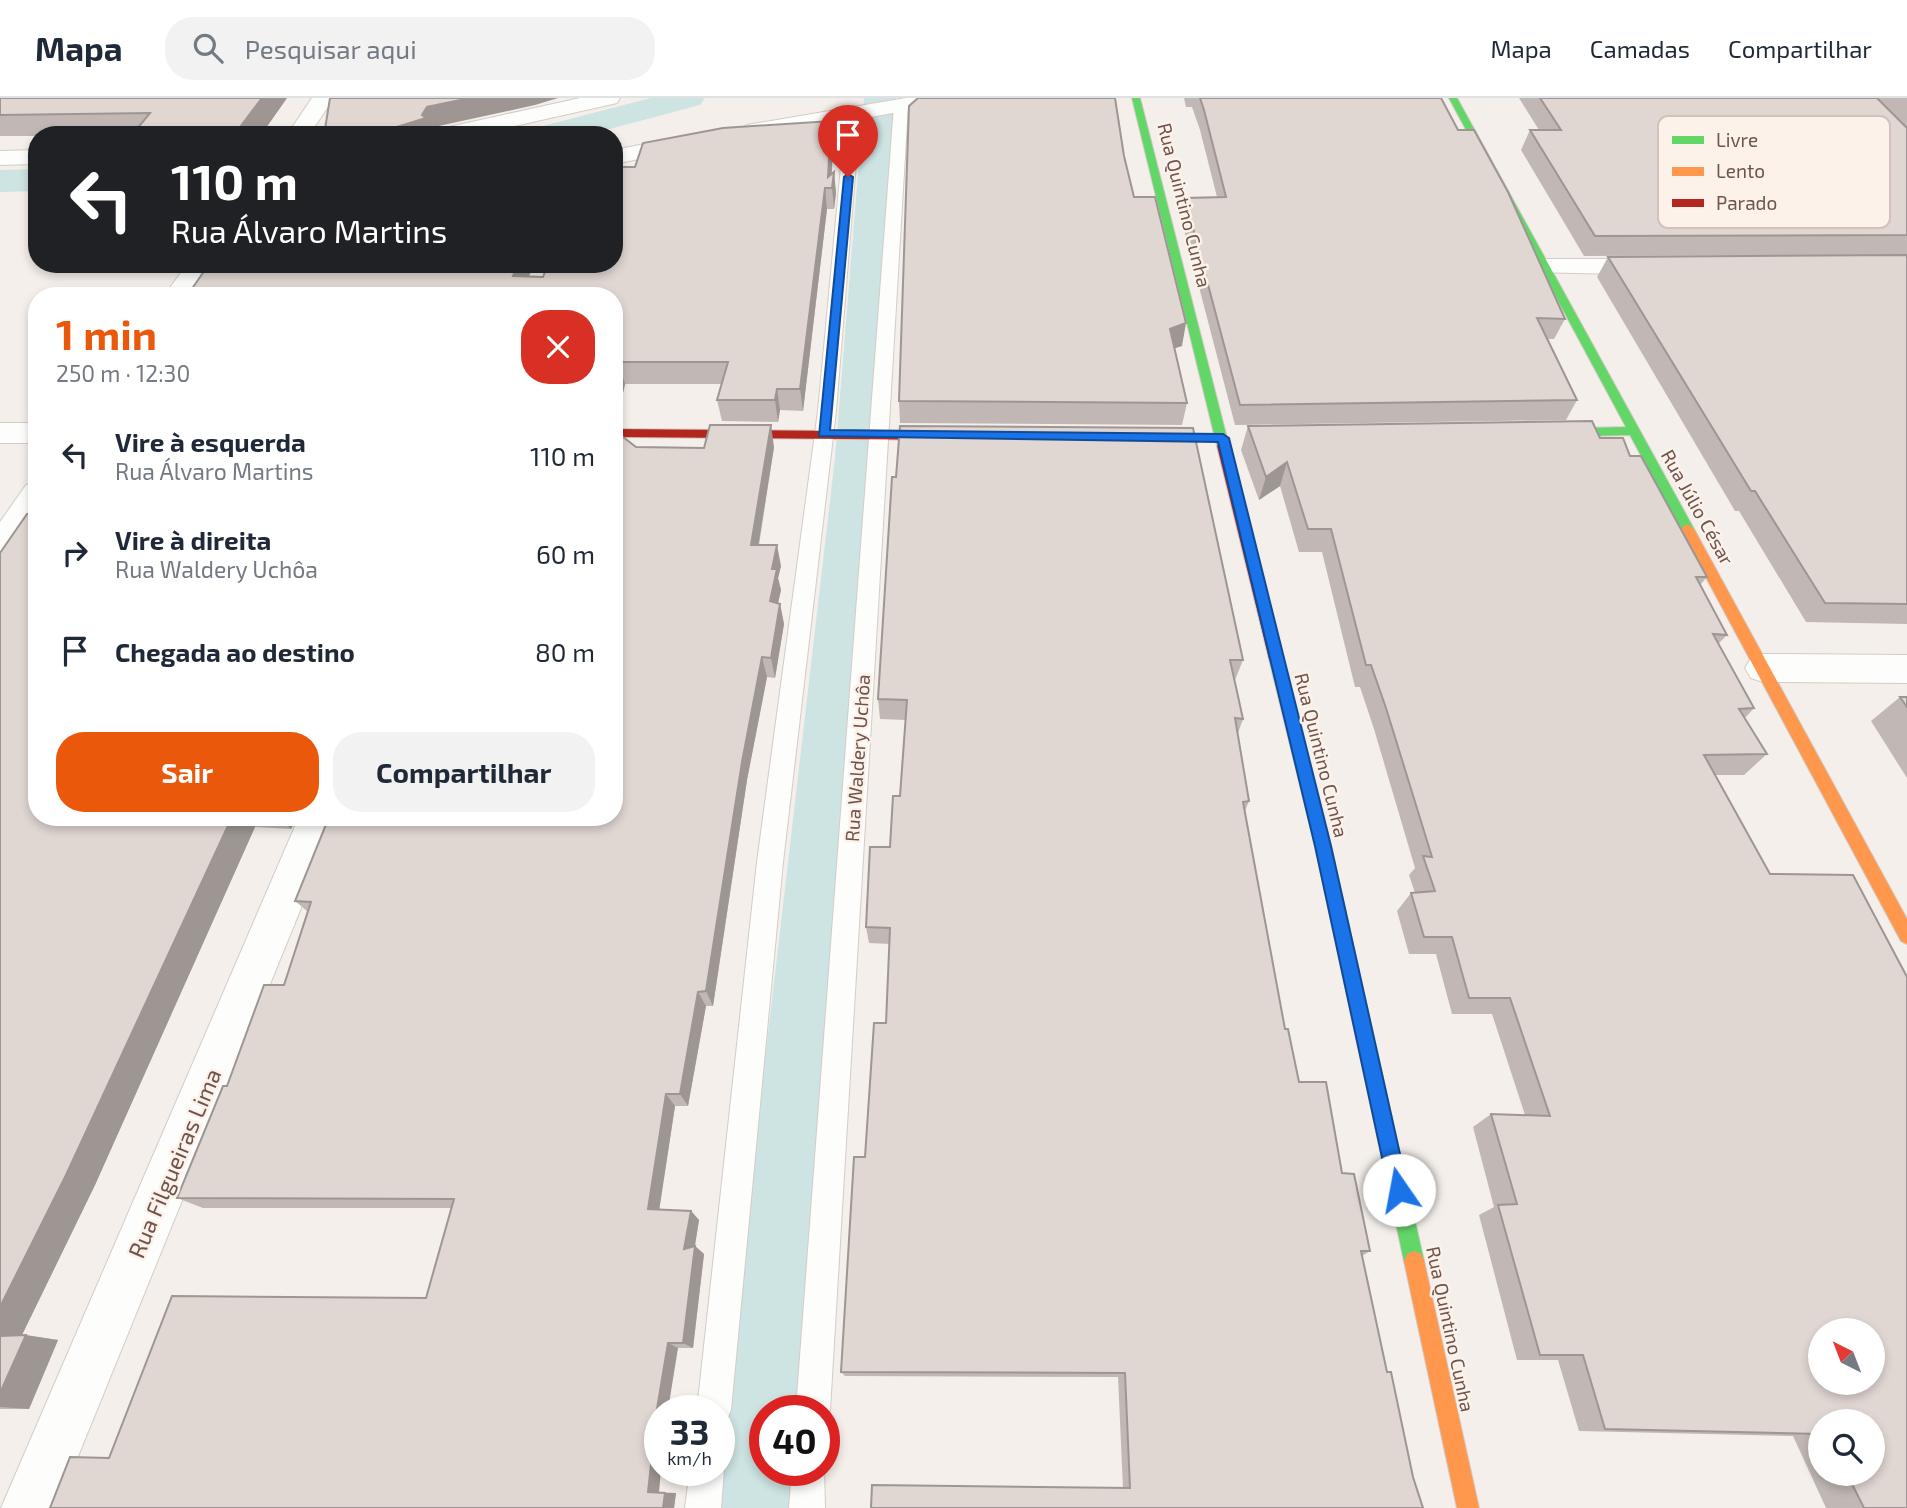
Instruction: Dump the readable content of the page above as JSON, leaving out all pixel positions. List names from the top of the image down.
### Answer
{
  "streets": {
    "street": ["Rua Quintino Cunha", "Rua Júlio César", "Rua Filgueiras Lima"],
    "lane": ["Rua Waldery Uchôa"]
  },
  "legend": ["Livre", "Lento", "Parado"],
  "north": "top left",
  "page": {
    "header": "Mapa",
    "search": "Pesquisar aqui",
    "nav": ["Mapa", "Camadas", "Compartilhar"],
    "turn": ["110 m", "Rua Álvaro Martins"],
    "heading": ["1 min", "250 m · 12:30"],
    "list": [
      {
        "name": "Vire à esquerda",
        "note": "Rua Álvaro Martins",
        "value": "110 m"
      },
      {
        "name": "Vire à direita",
        "note": "Rua Waldery Uchôa",
        "value": "60 m"
      },
      {
        "name": "Chegada ao destino",
        "value": "80 m"
      }
    ],
    "buttons": ["Sair", "Compartilhar"],
    "speed": "33 km/h",
    "limit": "40"
  }
}
